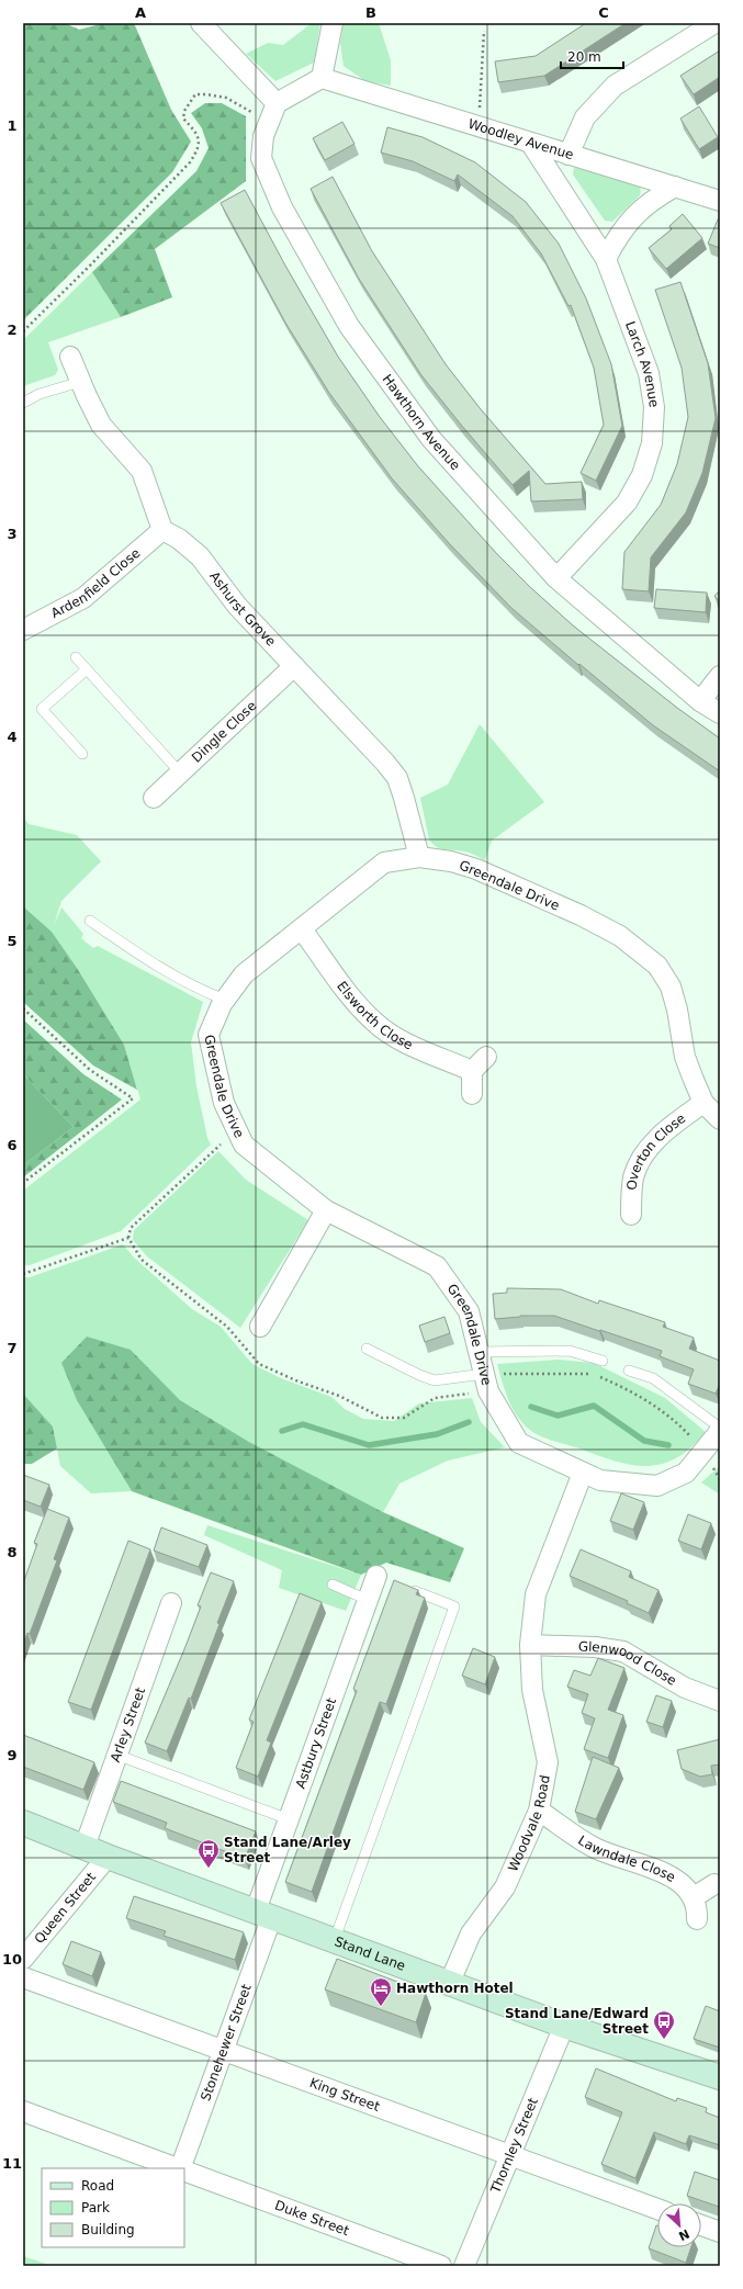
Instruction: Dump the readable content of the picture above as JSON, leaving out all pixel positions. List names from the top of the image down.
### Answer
{
  "streets": {
    "street": [
      "Woodley Avenue",
      "Larch Avenue",
      "Hawthorn Avenue",
      "Ardenfield Close",
      "Ashurst Grove",
      "Dingle Close",
      "Greendale Drive",
      "Elsworth Close",
      "Overton Close",
      "Glenwood Close",
      "Arley Street",
      "Astbury Street",
      "Woodvale Road",
      "Lawndale Close",
      "Queen Street",
      "Stand Lane",
      "Stonehewer Street",
      "King Street",
      "Thornley Street",
      "Duke Street"
    ]
  },
  "crossings": [
    ["Woodley Avenue", "Larch Avenue"],
    ["Larch Avenue", "Hawthorn Avenue"],
    ["Ardenfield Close", "Ashurst Grove"],
    ["Ashurst Grove", "Dingle Close"],
    ["Ashurst Grove", "Greendale Drive"],
    ["Greendale Drive", "Elsworth Close"],
    ["Greendale Drive", "Overton Close"],
    ["Greendale Drive", "Woodvale Road"],
    ["Glenwood Close", "Woodvale Road"],
    ["Arley Street", "Stand Lane"],
    ["Astbury Street", "Stand Lane"],
    ["Astbury Street", "Stonehewer Street"],
    ["Woodvale Road", "Lawndale Close"],
    ["Woodvale Road", "Stand Lane"],
    ["Queen Street", "Stand Lane"],
    ["Stand Lane", "Stonehewer Street"],
    ["Stand Lane", "Thornley Street"],
    ["Stonehewer Street", "King Street"],
    ["King Street", "Thornley Street"]
  ],
  "places": {
    "bus stop": ["Stand Lane/Arley Street", "Stand Lane/Edward Street"],
    "hotel": ["Hawthorn Hotel"]
  },
  "legend": ["Road", "Park", "Building"],
  "scale_bar": "20 m",
  "north": "bottom right",
  "grid": {
    "columns": ["A", "B", "C"],
    "rows": [
      "1",
      "2",
      "3",
      "4",
      "5",
      "6",
      "7",
      "8",
      "9",
      "10",
      "11"
    ]
  }
}
